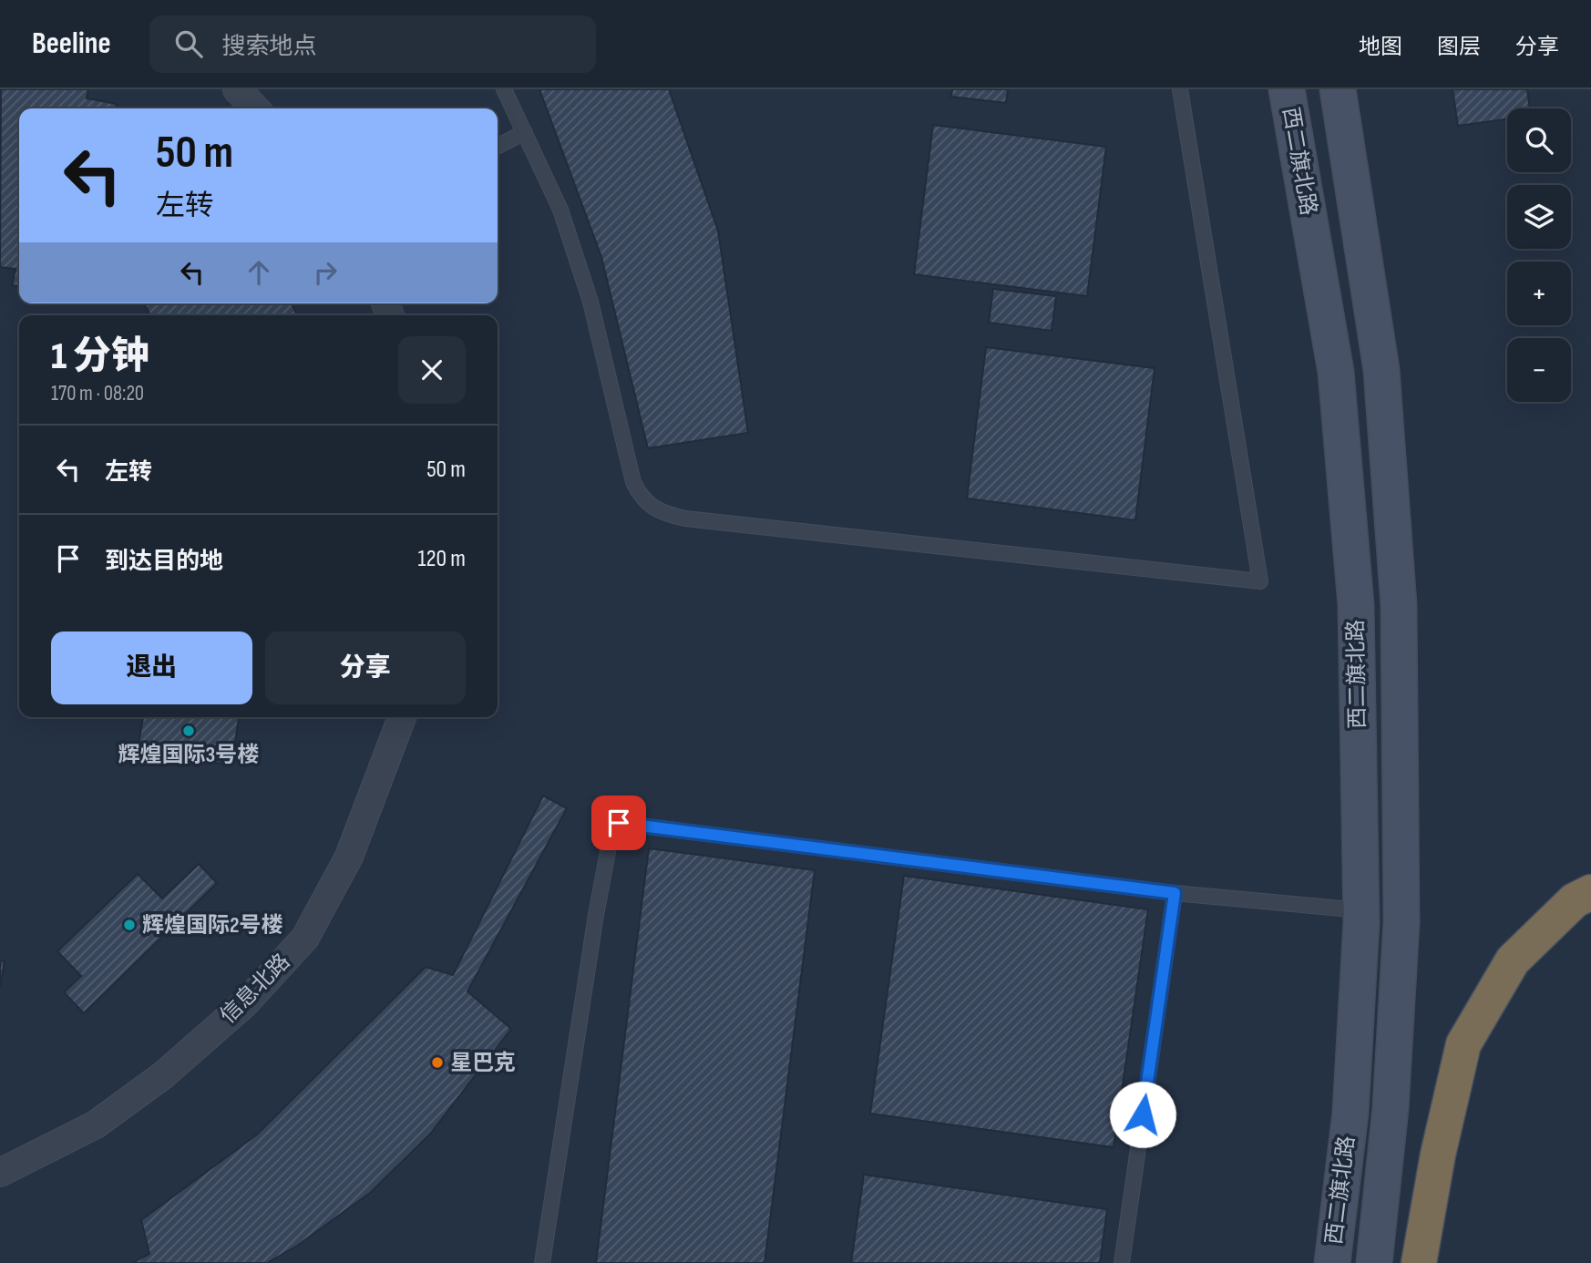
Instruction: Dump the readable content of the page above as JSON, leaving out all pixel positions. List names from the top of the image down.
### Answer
{
  "streets": {
    "main road": ["西二旗北路"],
    "street": ["信息北路"]
  },
  "places": ["辉煌国际3号楼", "辉煌国际2号楼", "星巴克"],
  "page": {
    "header": "Beeline",
    "search": "搜索地点",
    "nav": ["地图", "图层", "分享"],
    "map_buttons": ["+", "−"],
    "turn": ["50 m", "左转"],
    "heading": ["1 分钟", "170 m · 08:20"],
    "list": [
      {
        "name": "左转",
        "value": "50 m"
      },
      {
        "name": "到达目的地",
        "value": "120 m"
      }
    ],
    "buttons": ["退出", "分享"]
  }
}
